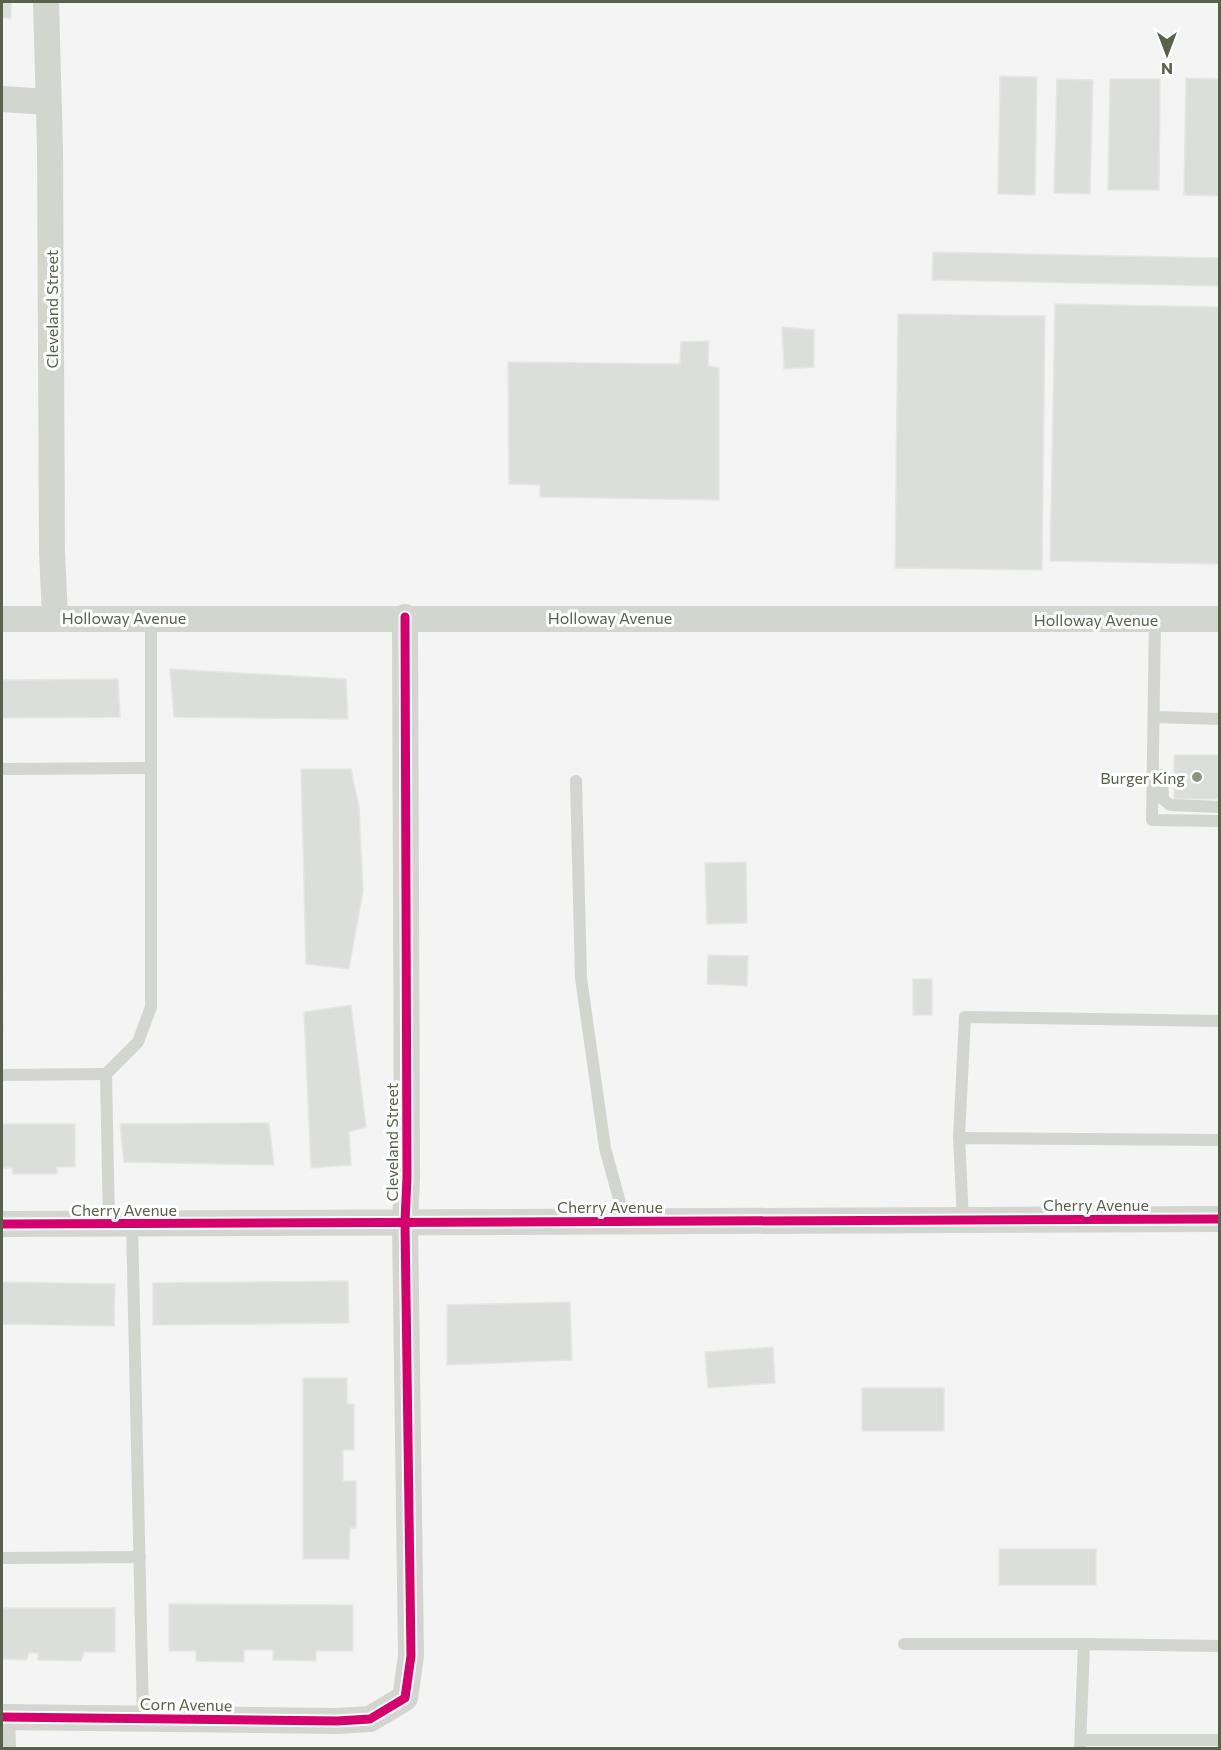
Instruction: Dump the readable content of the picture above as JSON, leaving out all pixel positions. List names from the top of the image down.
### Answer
{
  "streets": {
    "street": [
      "Cleveland Street",
      "Holloway Avenue",
      "Cherry Avenue",
      "Corn Avenue"
    ]
  },
  "crossings": [
    ["Cleveland Street", "Holloway Avenue"],
    ["Cleveland Street", "Cherry Avenue"],
    ["Cleveland Street", "Corn Avenue"]
  ],
  "places": ["Burger King"],
  "north": "bottom"
}
